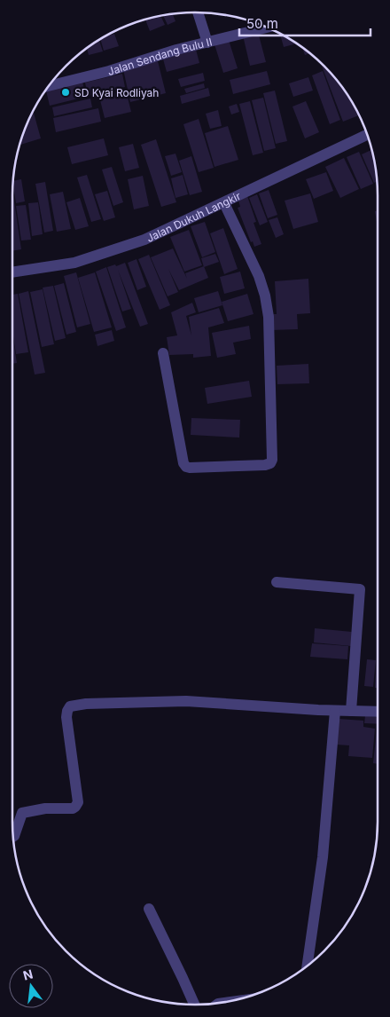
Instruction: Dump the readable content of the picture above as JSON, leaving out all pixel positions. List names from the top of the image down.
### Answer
{
  "streets": {
    "street": ["Jalan Sendang Bulu II", "Jalan Dukuh Langkir"]
  },
  "places": ["SD Kyai Rodliyah"],
  "scale_bar": "50 m",
  "north": "top"
}
